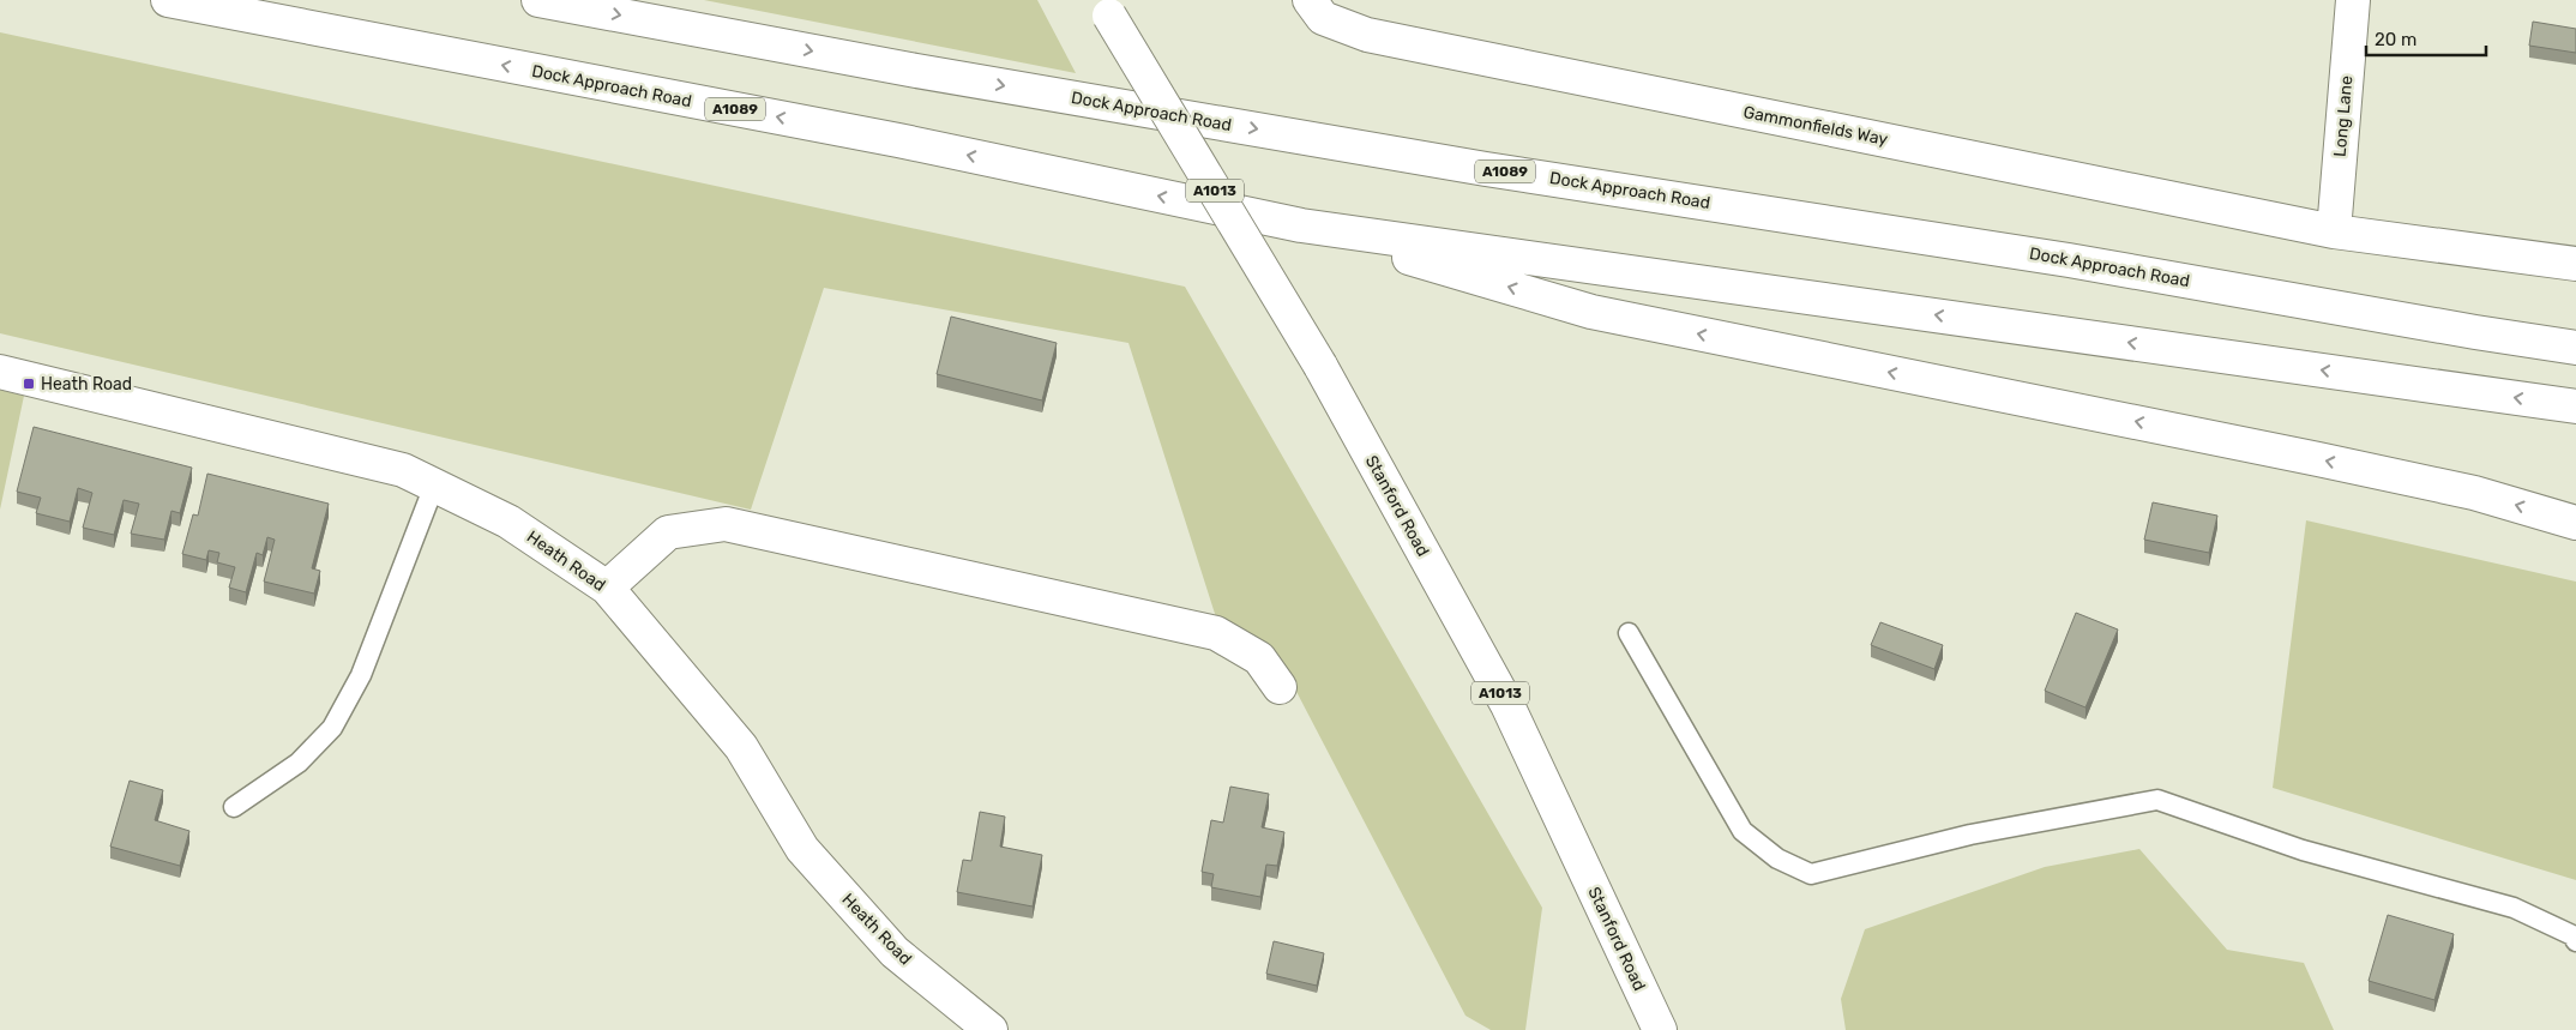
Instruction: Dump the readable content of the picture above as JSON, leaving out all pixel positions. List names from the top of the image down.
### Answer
{
  "streets": {
    "main road": [
      "Dock Approach Road",
      "A1089",
      "Long Lane",
      "Gammonfields Way",
      "A1013",
      "Stanford Road",
      "Heath Road"
    ]
  },
  "crossings": [
    ["Long Lane", "Gammonfields Way"]
  ],
  "places": {
    "transit": ["Heath Road"]
  },
  "scale_bar": "20 m"
}
